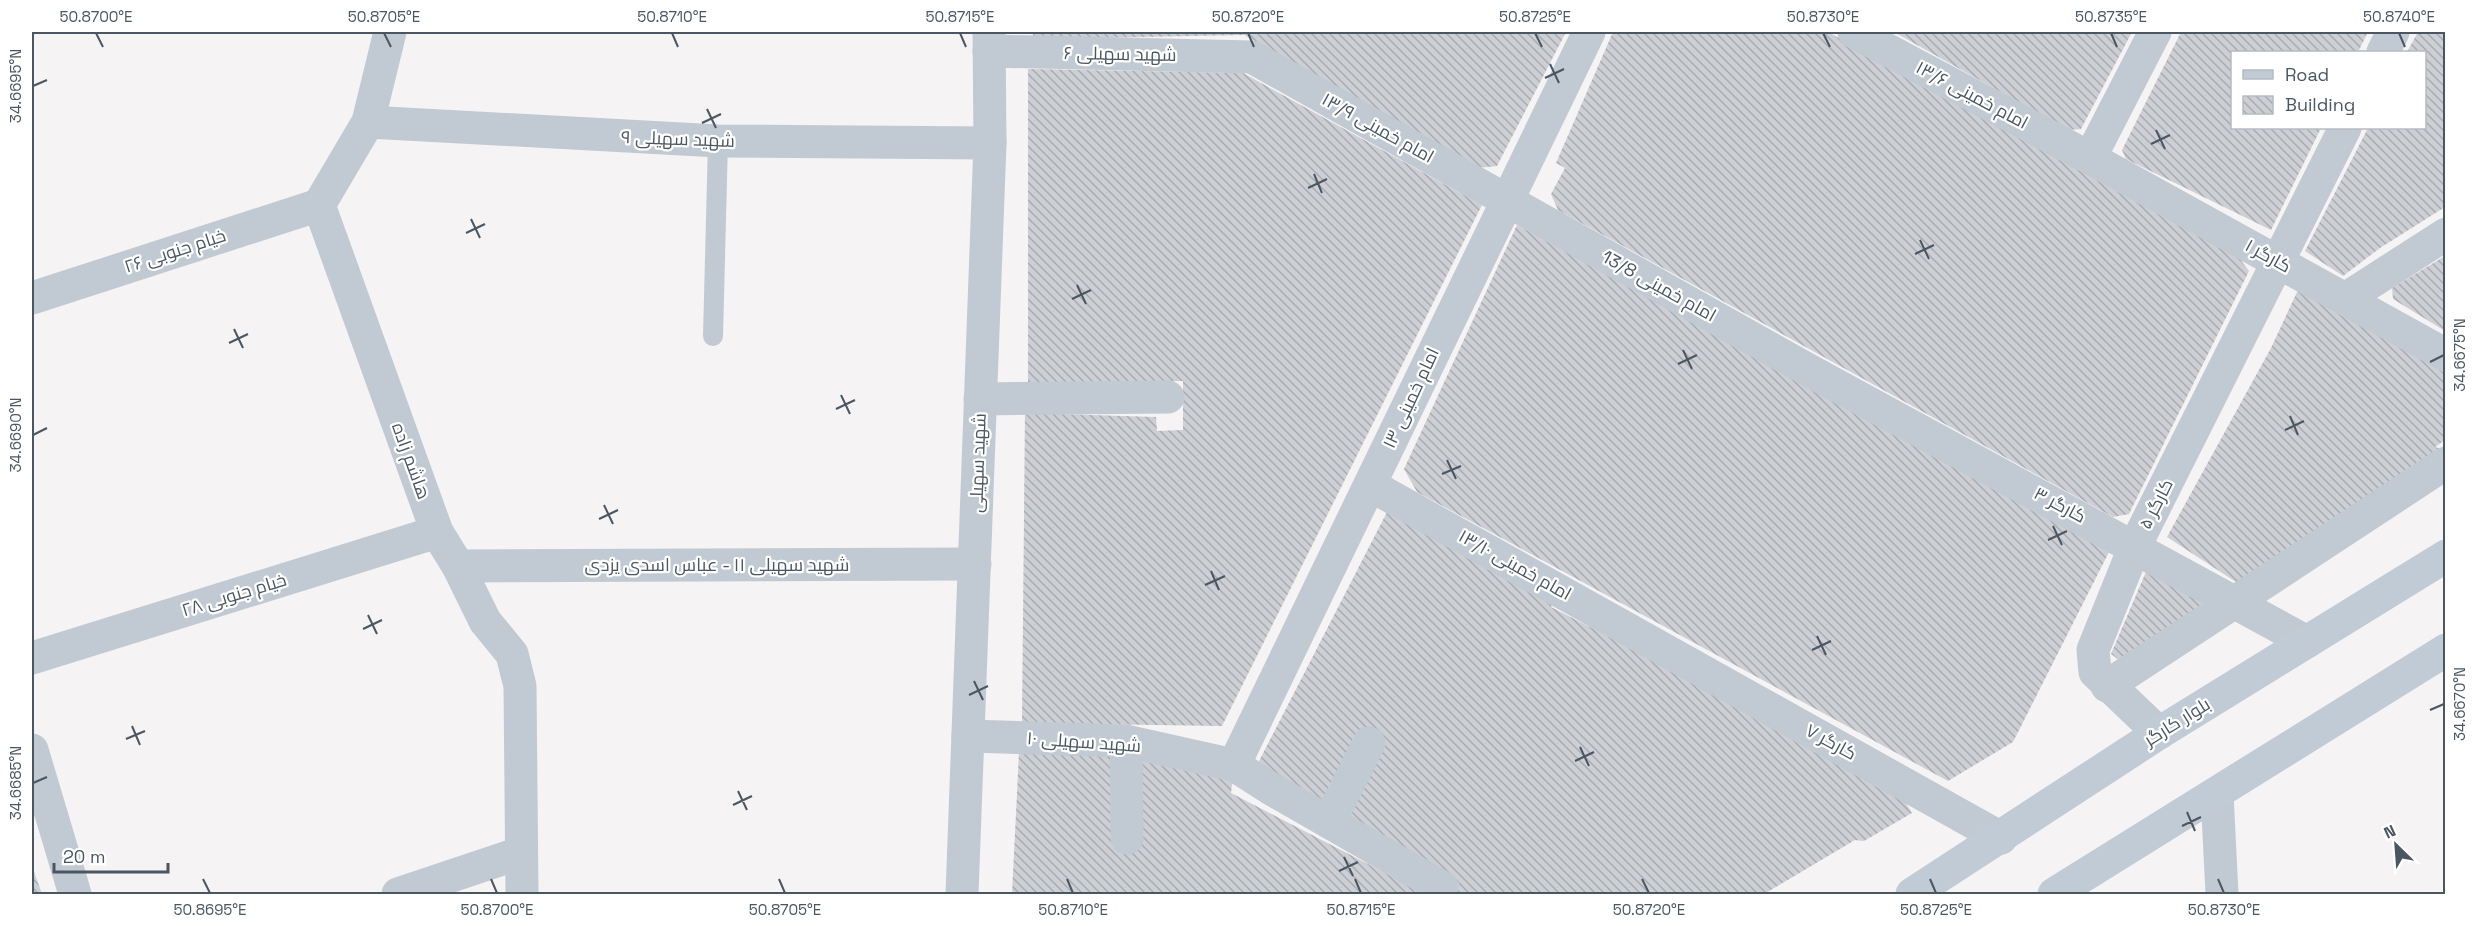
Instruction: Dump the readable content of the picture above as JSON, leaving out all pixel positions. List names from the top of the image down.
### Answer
{
  "streets": {
    "main road": ["بلوار کارگر"],
    "street": [
      "شهید سهیلی ۶",
      "امام خمینی ۱۳/۶",
      "امام خمینی ۱۳/۹",
      "شهید سهیلی ۹",
      "خیام جنوبی ۲۶",
      "کارگر ۱",
      "امام خمینی 13/8",
      "امام خمینی ۱۳",
      "هاشم زاده",
      "شهید سهیلی",
      "کارگر ۵",
      "کارگر ۳",
      "شهید سهیلی ۱۱ - عباس اسدی یزدی",
      "امام خمینی ۱۳/۱۰",
      "خیام جنوبی ۲۸",
      "شهید سهیلی ۱۰",
      "کارگر ۷"
    ]
  },
  "crossings": [
    ["شهید سهیلی ۶", "امام خمینی ۱۳/۹"],
    ["شهید سهیلی ۶", "شهید سهیلی"],
    ["امام خمینی ۱۳/۶", "کارگر ۱"],
    ["امام خمینی ۱۳/۹", "امام خمینی 13/8"],
    ["امام خمینی ۱۳/۹", "امام خمینی ۱۳"],
    ["شهید سهیلی ۹", "شهید سهیلی"],
    ["خیام جنوبی ۲۶", "هاشم زاده"],
    ["کارگر ۱", "کارگر ۵"],
    ["امام خمینی 13/8", "امام خمینی ۱۳"],
    ["امام خمینی 13/8", "کارگر ۳"],
    ["امام خمینی ۱۳", "امام خمینی ۱۳/۱۰"],
    ["امام خمینی ۱۳", "شهید سهیلی ۱۰"],
    ["هاشم زاده", "شهید سهیلی ۱۱ - عباس اسدی یزدی"],
    ["هاشم زاده", "خیام جنوبی ۲۸"],
    ["شهید سهیلی", "شهید سهیلی ۱۱ - عباس اسدی یزدی"],
    ["شهید سهیلی", "شهید سهیلی ۱۰"],
    ["کارگر ۵", "کارگر ۳"],
    ["کارگر ۵", "بلوار کارگر"],
    ["کارگر ۳", "بلوار کارگر"],
    ["امام خمینی ۱۳/۱۰", "کارگر ۷"],
    ["بلوار کارگر", "کارگر ۷"]
  ],
  "legend": ["Road", "Building"],
  "scale_bar": "20 m",
  "north": "top left",
  "coordinates": [
    "50.8700°E",
    "50.8705°E",
    "50.8710°E",
    "50.8715°E",
    "50.8720°E",
    "50.8725°E",
    "50.8730°E",
    "50.8735°E",
    "50.8740°E",
    "34.6695°N",
    "34.6675°N",
    "34.6690°N",
    "34.6670°N",
    "34.6685°N",
    "50.8695°E"
  ]
}
